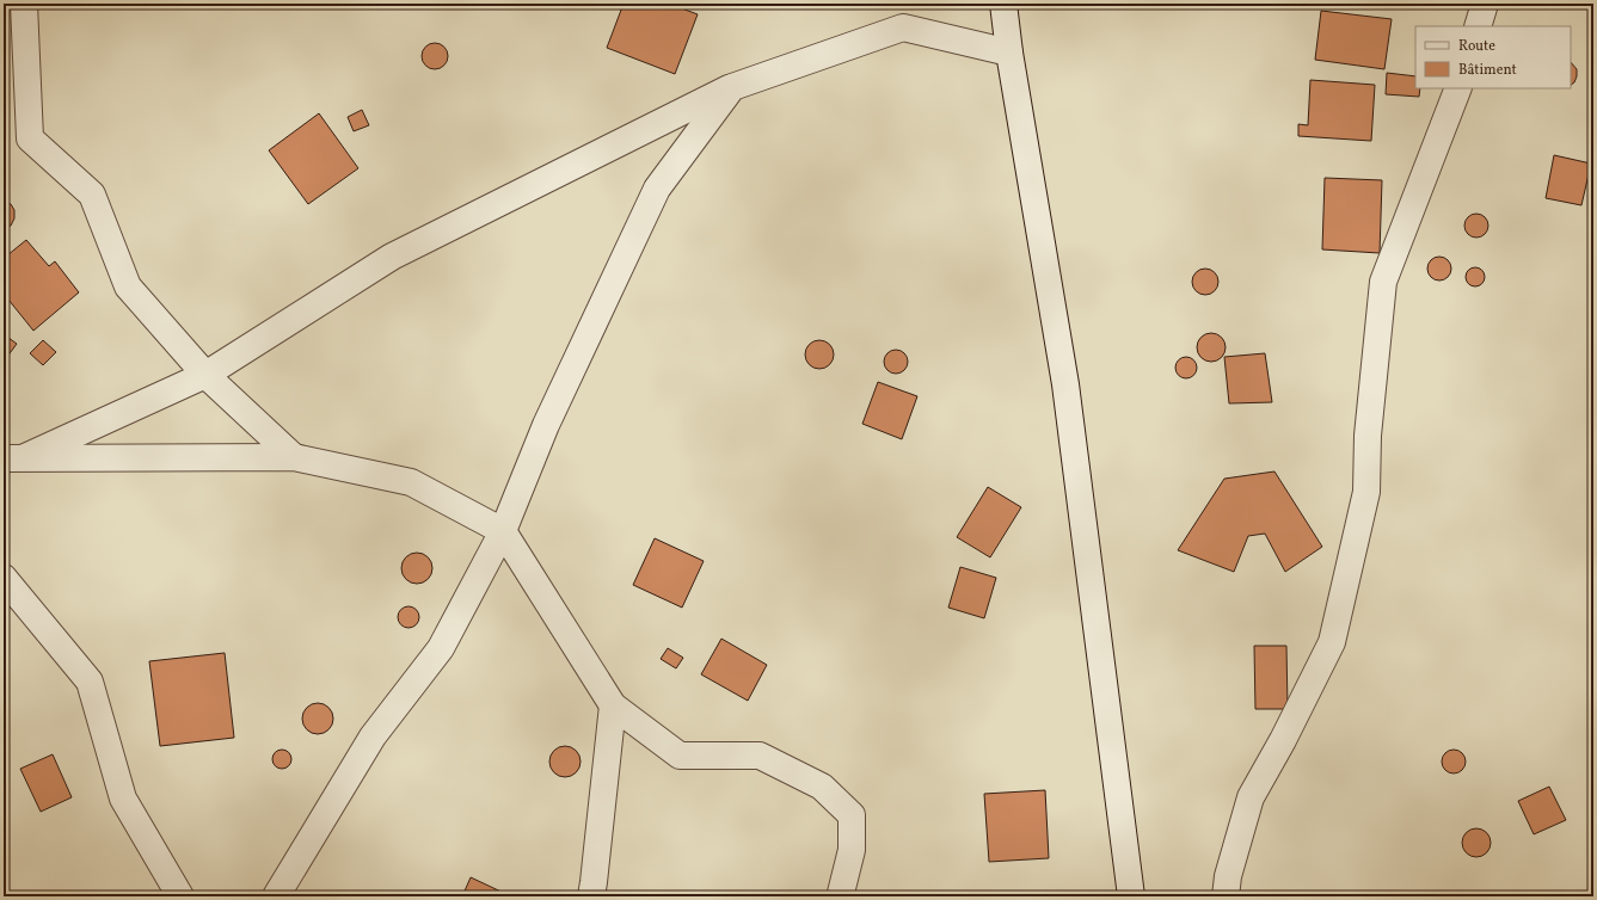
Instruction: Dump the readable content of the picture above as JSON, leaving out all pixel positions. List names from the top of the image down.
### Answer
{
  "legend": ["Route", "Bâtiment"]
}
